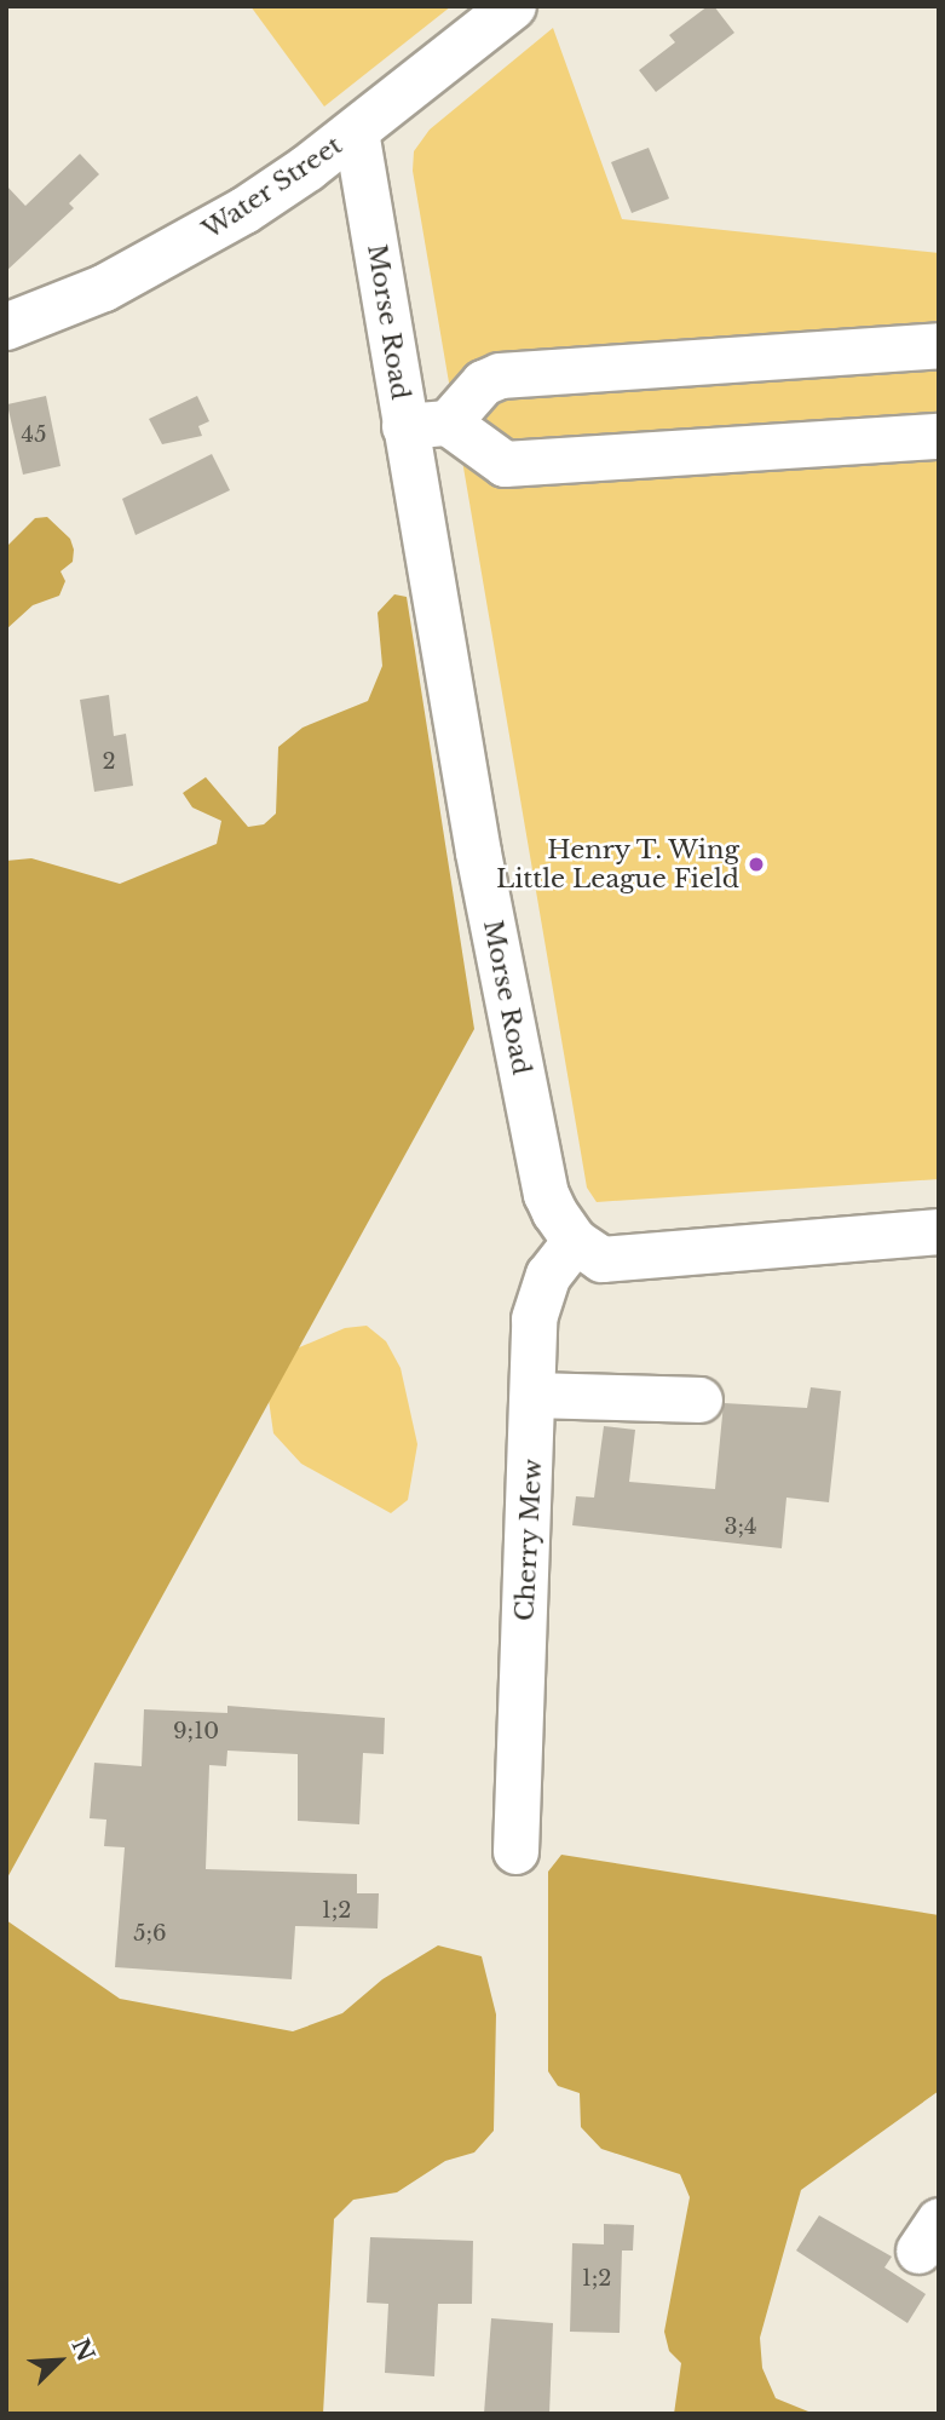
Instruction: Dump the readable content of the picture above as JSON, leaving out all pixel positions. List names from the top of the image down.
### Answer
{
  "streets": {
    "main road": ["Water Street"],
    "street": ["Morse Road", "Cherry Mew"]
  },
  "crossings": [
    ["Water Street", "Morse Road"],
    ["Morse Road", "Cherry Mew"]
  ],
  "places": ["Henry T. Wing Little League Field"],
  "house_numbers": [
    "45",
    "2",
    "3;4",
    "9;10",
    "1;2",
    "5;6",
    "1;2"
  ],
  "north": "top right"
}
